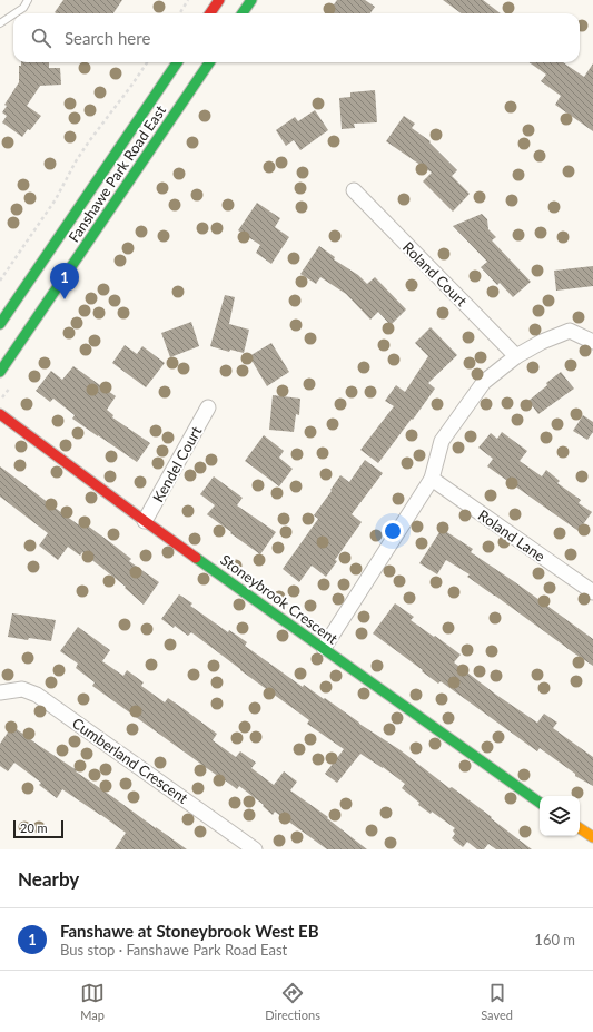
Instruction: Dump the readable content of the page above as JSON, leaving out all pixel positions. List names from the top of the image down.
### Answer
{
  "streets": {
    "main road": ["Fanshawe Park Road East", "Stoneybrook Crescent"],
    "street": [
      "Roland Court",
      "Kendel Court",
      "Roland Lane",
      "Cumberland Crescent"
    ]
  },
  "crossings": [
    ["Kendel Court", "Stoneybrook Crescent"]
  ],
  "scale_bar": "20 m",
  "page": {
    "search": "Search here",
    "pins": "1",
    "scale": "20 m",
    "heading": "Nearby",
    "list": [
      {
        "mark": "1",
        "name": "Fanshawe at Stoneybrook West EB",
        "note": "Bus stop · Fanshawe Park Road East",
        "value": "160 m"
      }
    ],
    "nav": ["Map", "Directions", "Saved"]
  }
}
